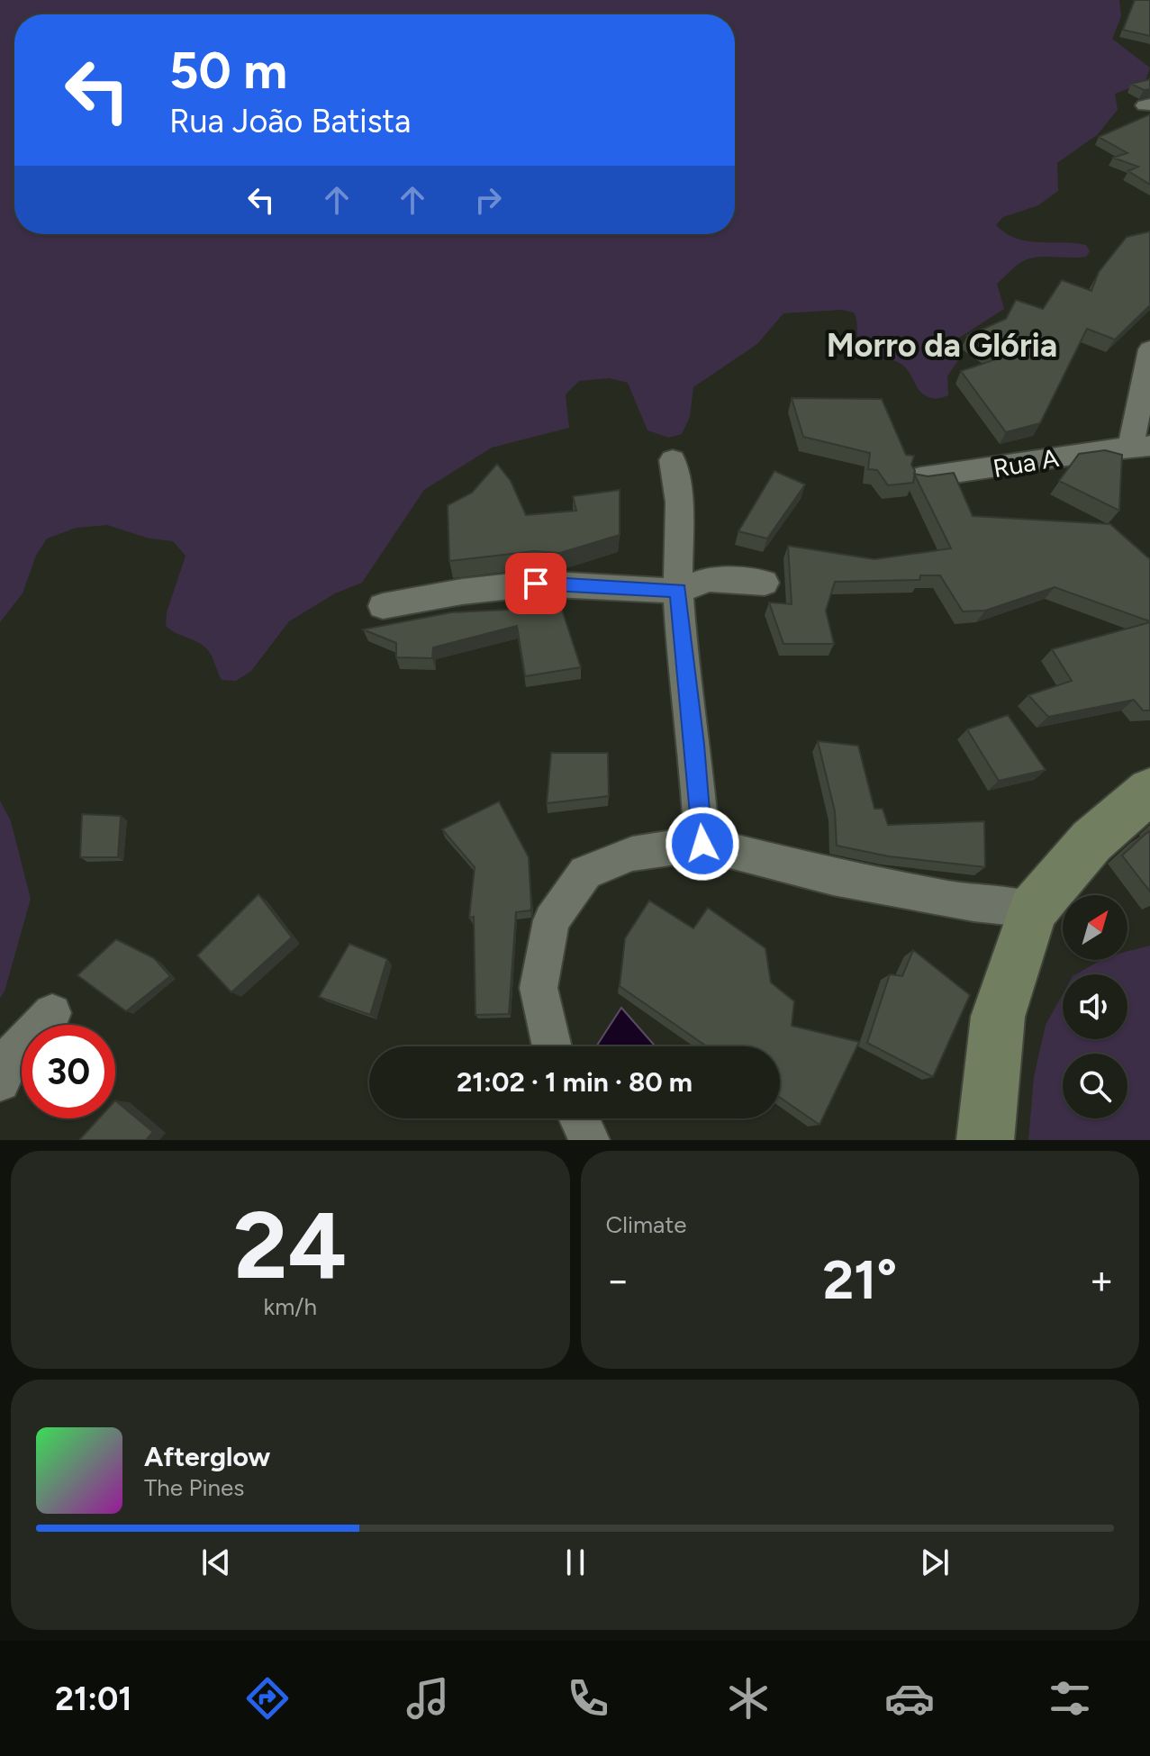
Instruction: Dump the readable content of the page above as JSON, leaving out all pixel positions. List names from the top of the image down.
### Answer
{
  "streets": {
    "street": ["Rua A"]
  },
  "districts": ["Morro da Glória"],
  "north": "top right",
  "page": {
    "turn": ["50 m", "Rua João Batista"],
    "limit": "30",
    "trip": "21:02 · 1 min · 80 m",
    "tile": [
      ["24", "km/h"],
      "Climate"
    ],
    "heat": ["−", "21°", "+"],
    "song": ["Afterglow", "The Pines"],
    "tabs": "21:01"
  }
}
